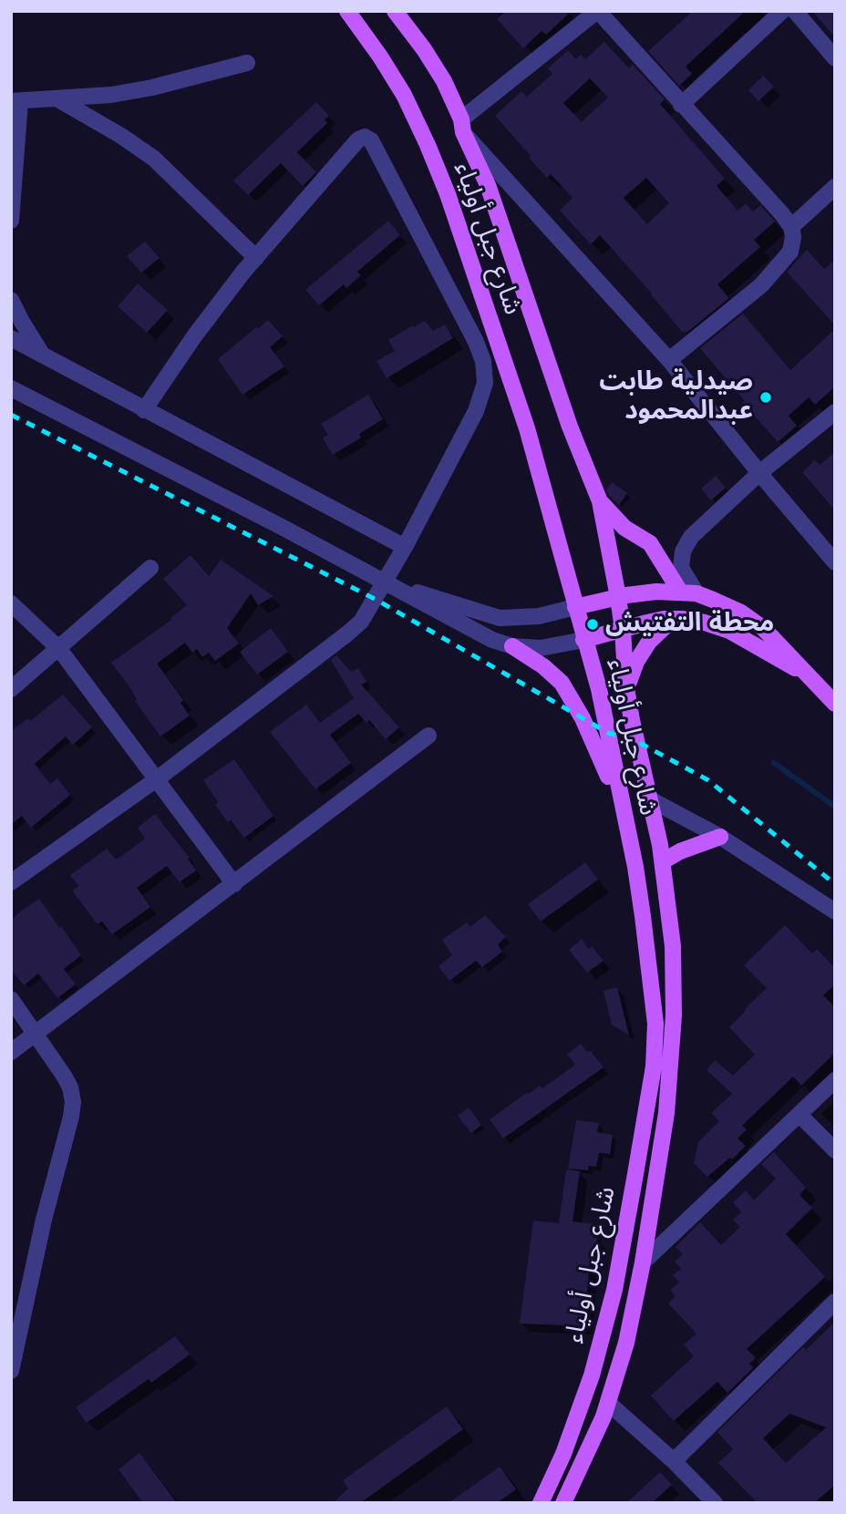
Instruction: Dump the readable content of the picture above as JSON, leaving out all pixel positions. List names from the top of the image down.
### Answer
{
  "streets": {
    "main road": ["شارع جبل أولياء"]
  },
  "places": ["صيدلية طابت عبدالمحمود", "محطة التفتيش"]
}
